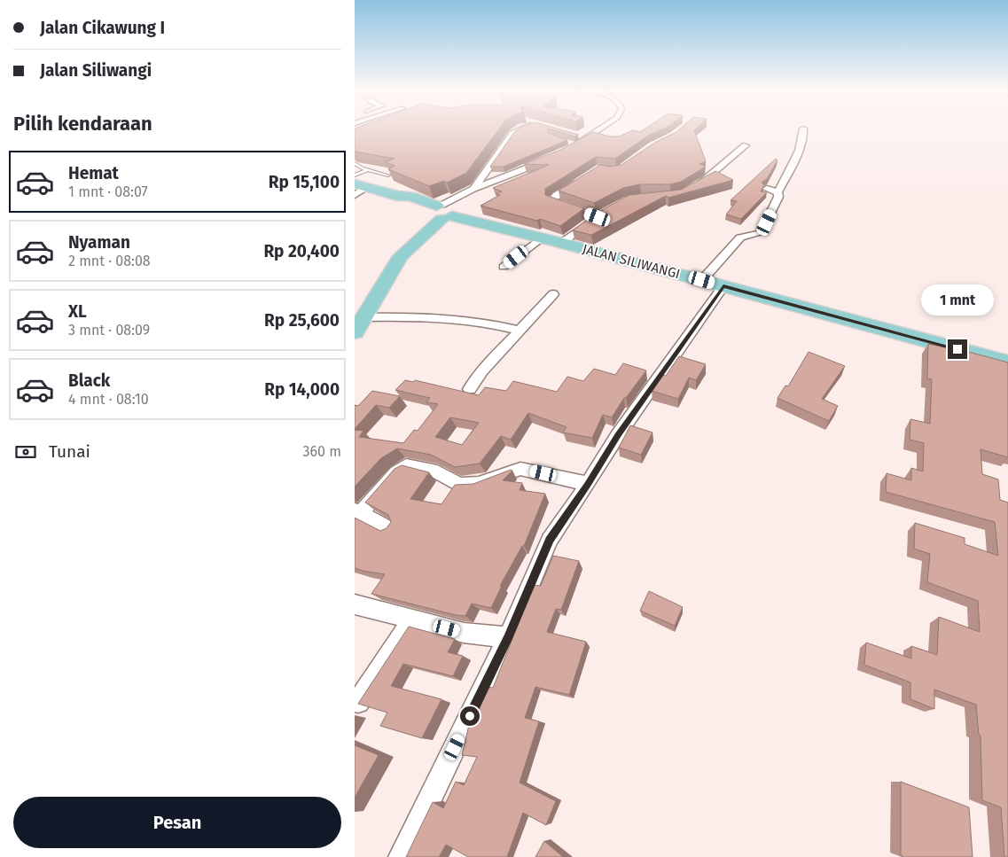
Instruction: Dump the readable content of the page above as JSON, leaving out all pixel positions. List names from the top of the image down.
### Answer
{
  "streets": {
    "main road": ["JALAN SILIWANGI"]
  },
  "page": {
    "banner": ["Jalan Cikawung I", "Jalan Siliwangi"],
    "heading": "Pilih kendaraan",
    "list": [
      {
        "name": "Hemat",
        "note": "1 mnt · 08:07",
        "value": "Rp 15,100"
      },
      {
        "name": "Nyaman",
        "note": "2 mnt · 08:08",
        "value": "Rp 20,400"
      },
      {
        "name": "XL",
        "note": "3 mnt · 08:09",
        "value": "Rp 25,600"
      },
      {
        "name": "Black",
        "note": "4 mnt · 08:10",
        "value": "Rp 14,000"
      }
    ],
    "bubble": "1 mnt",
    "pay": ["Tunai", "360 m"],
    "buttons": "Pesan"
  }
}
